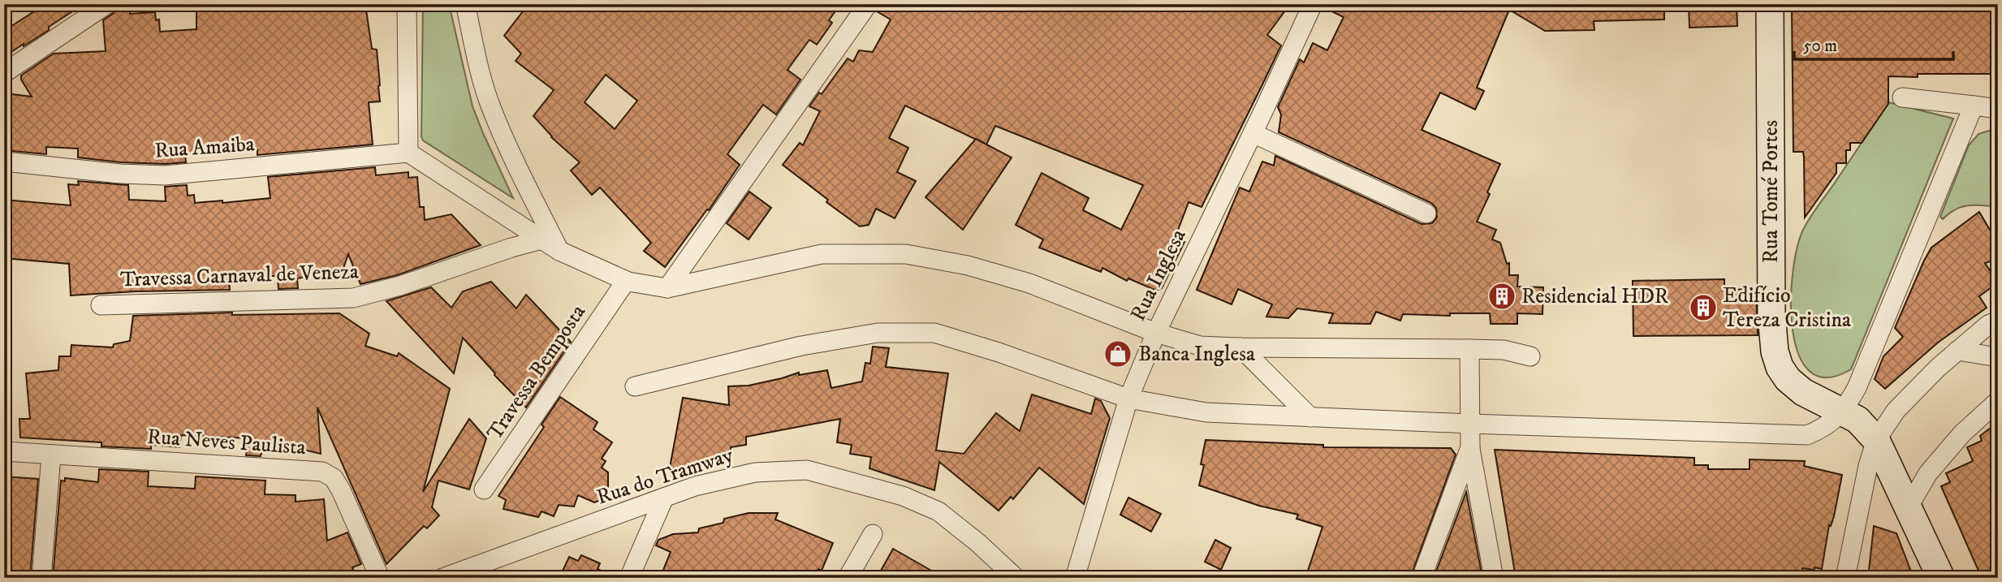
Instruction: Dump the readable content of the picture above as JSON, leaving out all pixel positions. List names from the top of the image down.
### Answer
{
  "streets": {
    "main road": ["Rua Tomé Portes"],
    "street": [
      "Rua Amaiba",
      "Rua Inglesa",
      "Travessa Carnaval de Veneza",
      "Travessa Bemposta",
      "Rua Neves Paulista",
      "Rua do Tramway"
    ]
  },
  "places": {
    "building": ["Residencial HDR", "Edifício Tereza Cristina"],
    "shop": ["Banca Inglesa"]
  },
  "scale_bar": "50 m"
}
